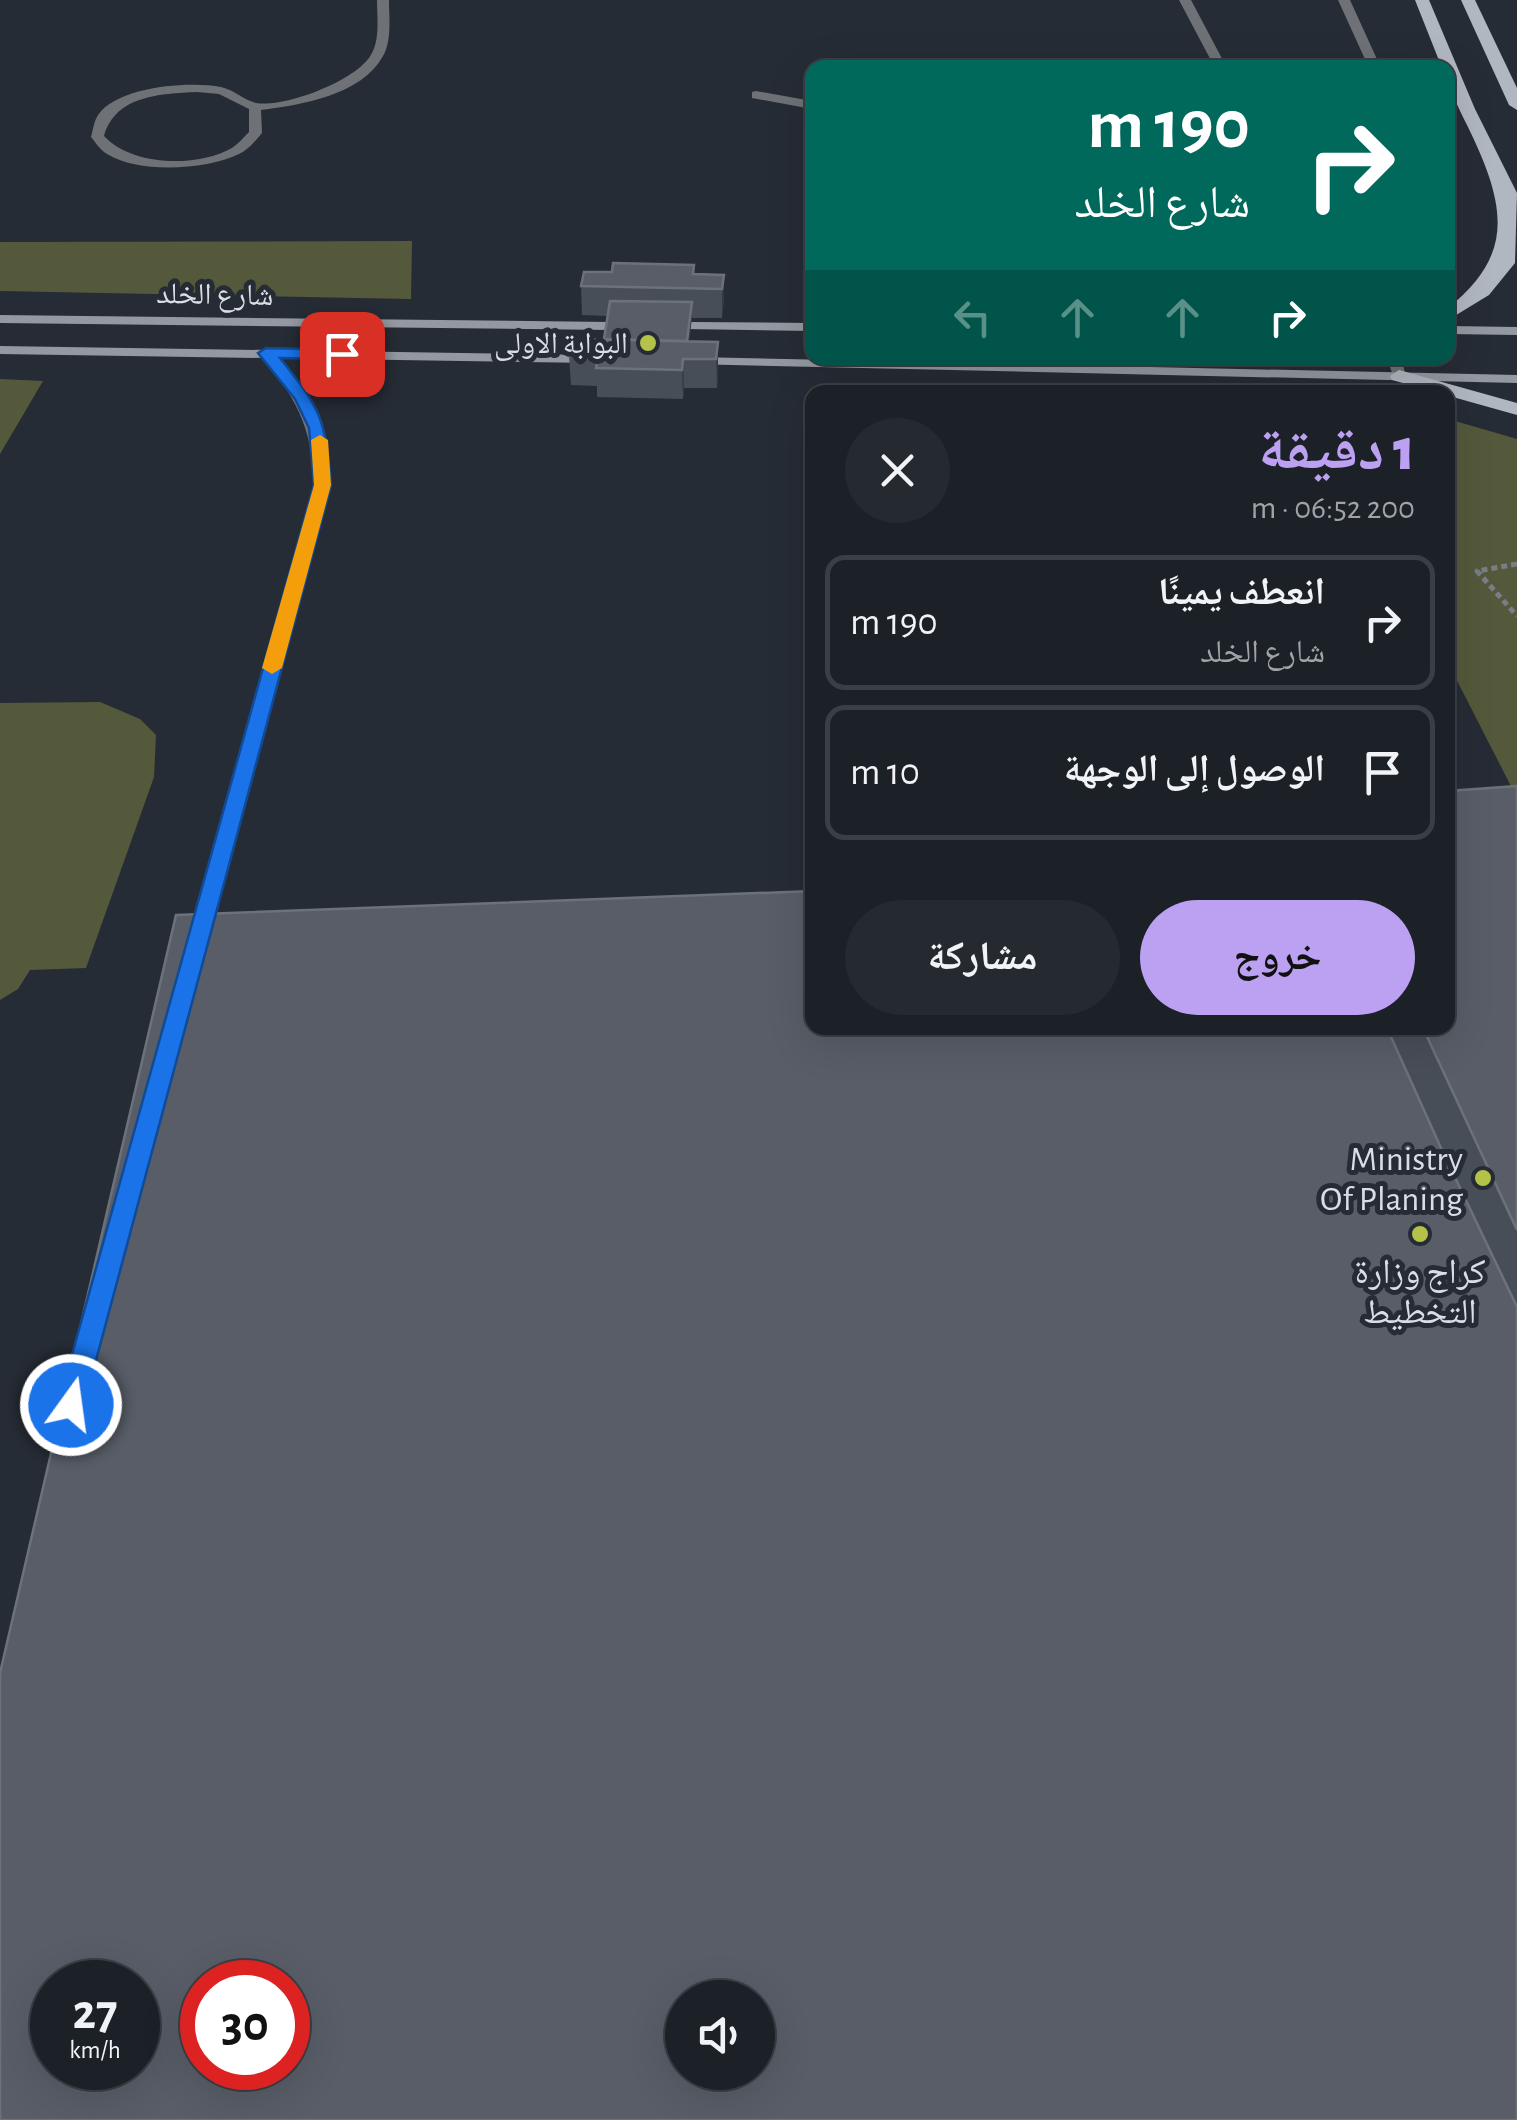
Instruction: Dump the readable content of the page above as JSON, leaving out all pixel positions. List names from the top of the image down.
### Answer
{
  "streets": {
    "main road": ["شارع الخلد"]
  },
  "places": ["البوابة الاولى", "Ministry Of Planing", "كراج وزارة التخطيط"],
  "page": {
    "turn": ["190 m", "شارع الخلد"],
    "heading": ["1 دقيقة", "200 m · 06:52"],
    "list": [
      {
        "name": "انعطف يمينًا",
        "note": "شارع الخلد",
        "value": "190 m"
      },
      {
        "name": "الوصول إلى الوجهة",
        "value": "10 m"
      }
    ],
    "buttons": ["خروج", "مشاركة"],
    "speed": "27 km/h",
    "limit": "30"
  }
}
